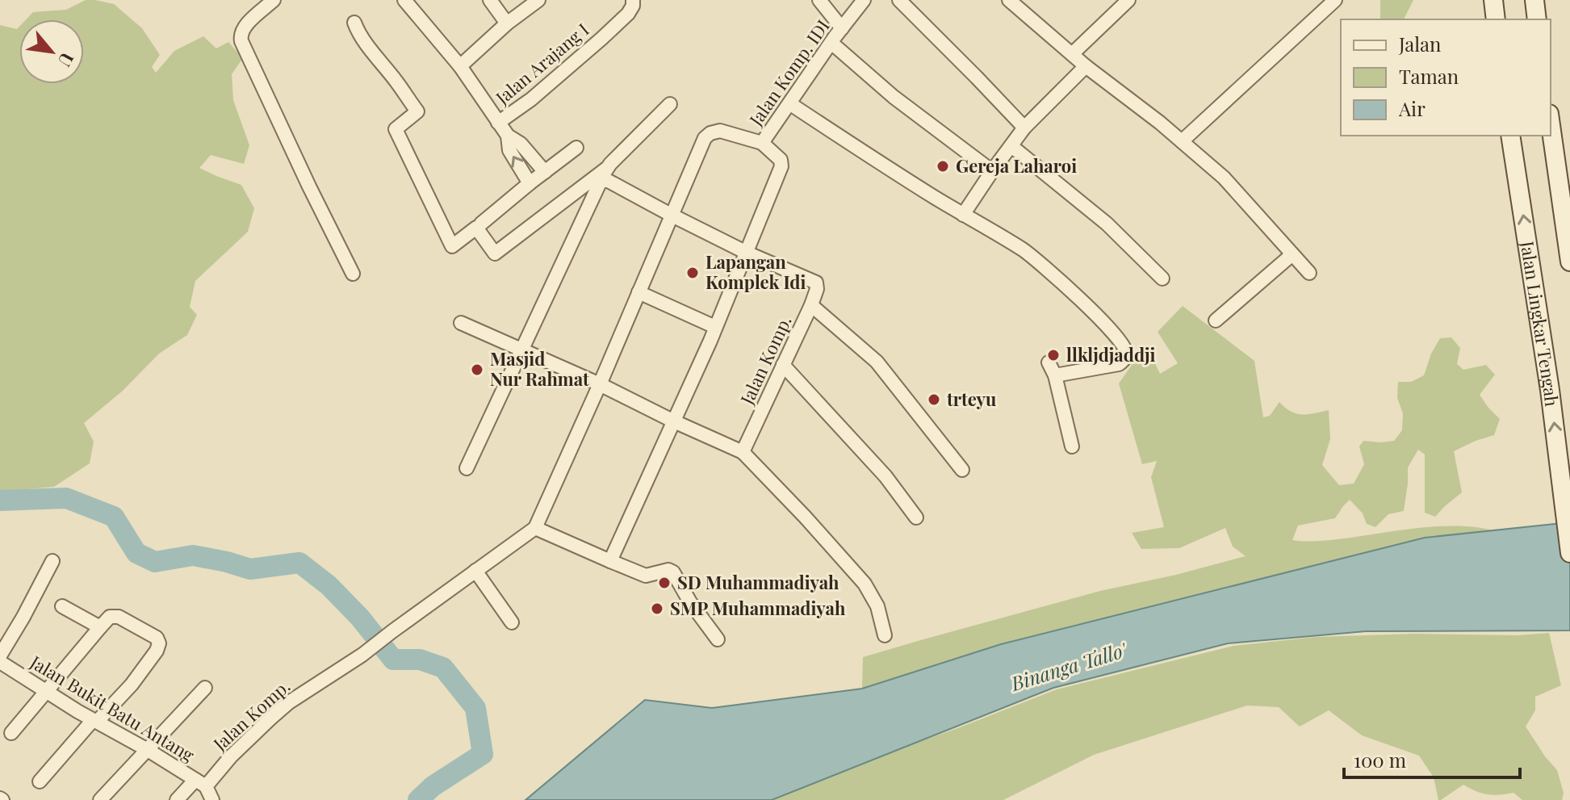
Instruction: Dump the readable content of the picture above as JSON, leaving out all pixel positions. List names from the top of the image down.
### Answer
{
  "streets": {
    "main road": ["Jalan Lingkar Tengah"],
    "street": [
      "Jalan Arajang I",
      "Jalan Komp. IDI",
      "Jalan Komp.",
      "Jalan Bukit Batu Antang"
    ]
  },
  "crossings": [
    ["Jalan Komp. IDI", "Jalan Komp."],
    ["Jalan Komp.", "Jalan Bukit Batu Antang"]
  ],
  "water": ["Binanga Tallo'"],
  "places": [
    "Gereja Laharoi",
    "Lapangan Komplek Idi",
    "llkljdjaddji",
    "Masjid Nur Rahmat",
    "trteyu",
    "SD Muhammadiyah",
    "SMP Muhammadiyah"
  ],
  "legend": ["Jalan", "Taman", "Air"],
  "scale_bar": "100 m",
  "north": "bottom right"
}
